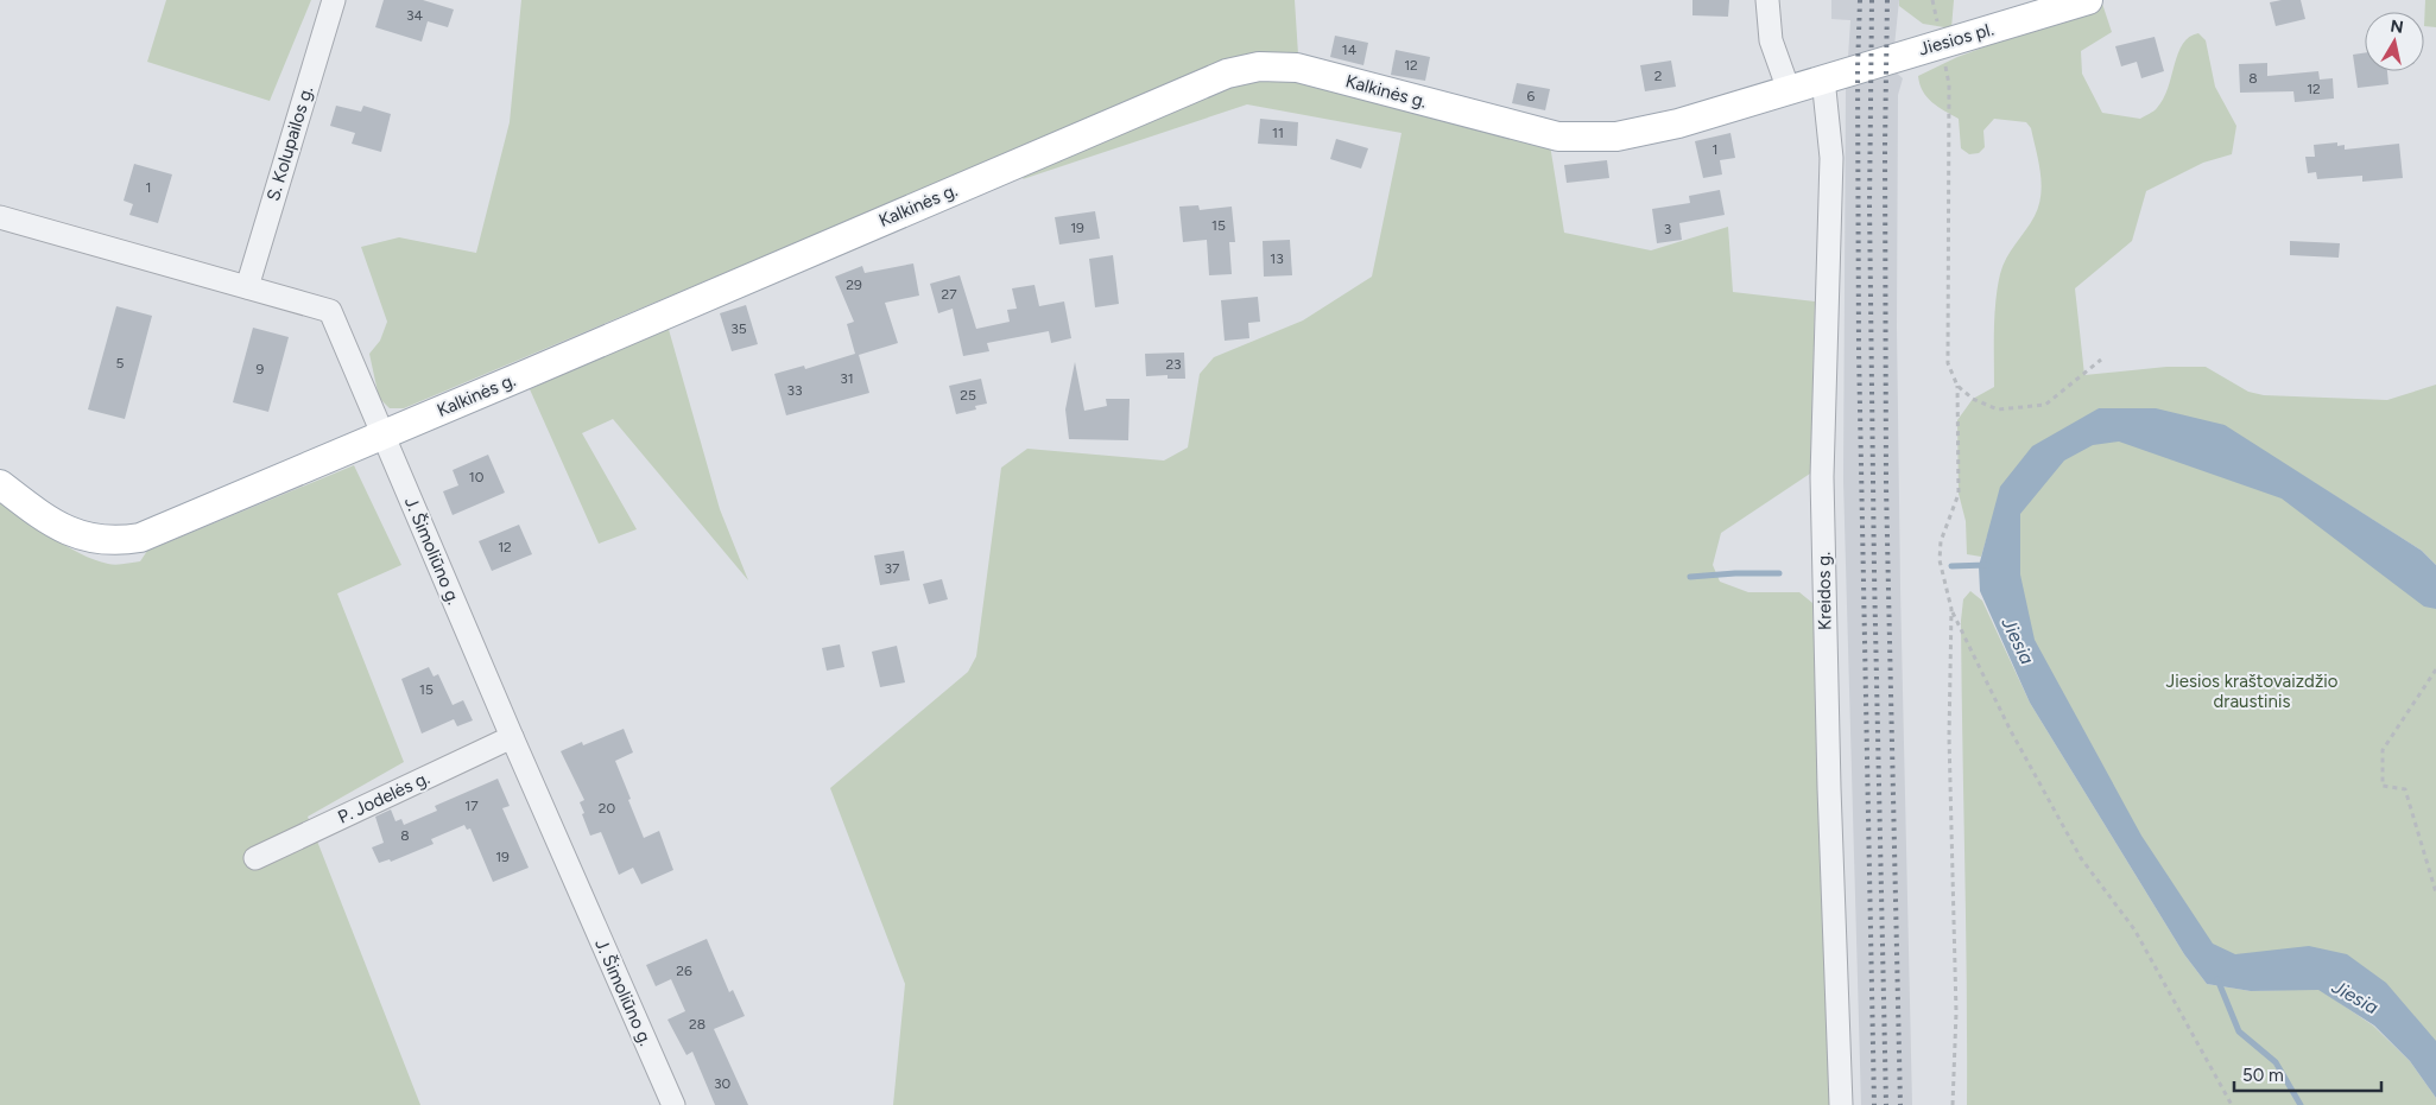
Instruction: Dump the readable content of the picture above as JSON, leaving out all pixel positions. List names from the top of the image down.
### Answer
{
  "streets": {
    "main road": ["Jiesios pl.", "Kalkinės g."],
    "street": [
      "S. Kolupailos g.",
      "J. Šimoliūno g.",
      "Kreidos g.",
      "P. Jodelės g."
    ]
  },
  "crossings": [
    ["Jiesios pl.", "Kalkinės g."],
    ["Jiesios pl.", "Kreidos g."],
    ["Kalkinės g.", "J. Šimoliūno g."],
    ["Kalkinės g.", "Kreidos g."],
    ["S. Kolupailos g.", "J. Šimoliūno g."],
    ["J. Šimoliūno g.", "P. Jodelės g."]
  ],
  "water": ["Jiesia"],
  "parks": ["Jiesios kraštovaizdžio draustinis"],
  "house_numbers": [
    "34",
    "14",
    "12",
    "2",
    "8",
    "12",
    "6",
    "11",
    "1",
    "1",
    "15",
    "19",
    "3",
    "13",
    "29",
    "27",
    "35",
    "5",
    "23",
    "9",
    "31",
    "33",
    "25",
    "10",
    "12",
    "37",
    "15",
    "17",
    "20",
    "8",
    "19",
    "26",
    "28",
    "30"
  ],
  "scale_bar": "50 m",
  "north": "top"
}
